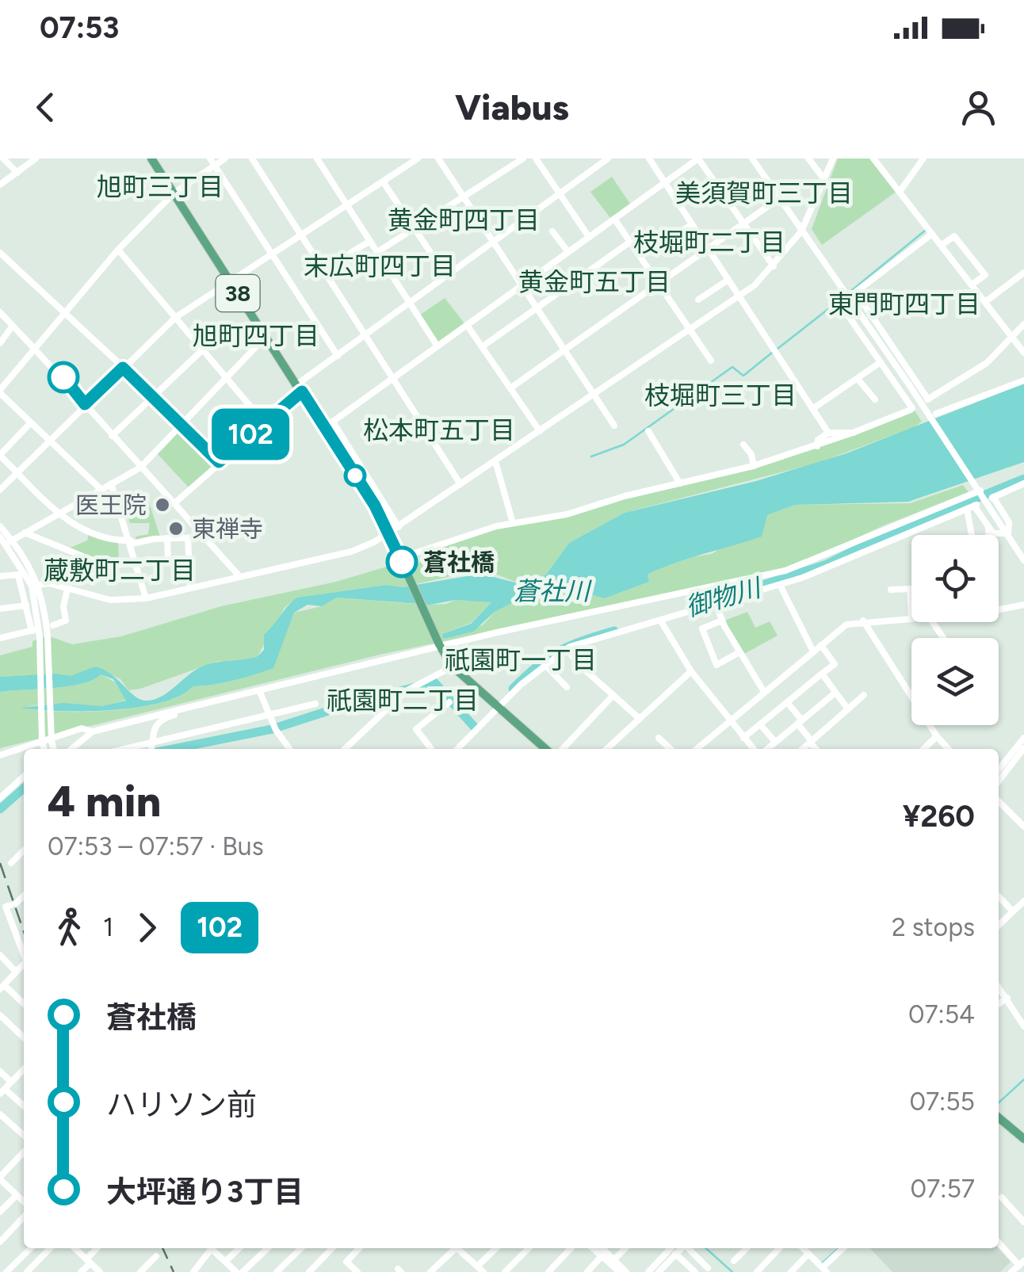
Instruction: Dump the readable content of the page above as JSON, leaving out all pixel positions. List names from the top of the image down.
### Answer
{
  "streets": {
    "main road": ["38"]
  },
  "districts": [
    "旭町三丁目",
    "美須賀町三丁目",
    "黄金町四丁目",
    "枝堀町二丁目",
    "末広町四丁目",
    "黄金町五丁目",
    "東門町四丁目",
    "旭町四丁目",
    "枝堀町三丁目",
    "松本町五丁目",
    "蔵敷町二丁目",
    "祇園町一丁目",
    "祇園町二丁目"
  ],
  "water": ["蒼社川", "御物川"],
  "places": ["医王院", "東禅寺", "蒼社橋"],
  "lines": ["bus line 102"],
  "page": {
    "status": "07:53",
    "header": "Viabus",
    "on_map": "102",
    "heading": ["4 min", "07:53 – 07:57 · Bus", "¥260"],
    "legs": ["1", "102", "2 stops"],
    "list": [
      {
        "name": "蒼社橋",
        "value": "07:54"
      },
      {
        "name": "ハリソン前",
        "value": "07:55"
      },
      {
        "name": "大坪通り3丁目",
        "value": "07:57"
      }
    ]
  }
}
